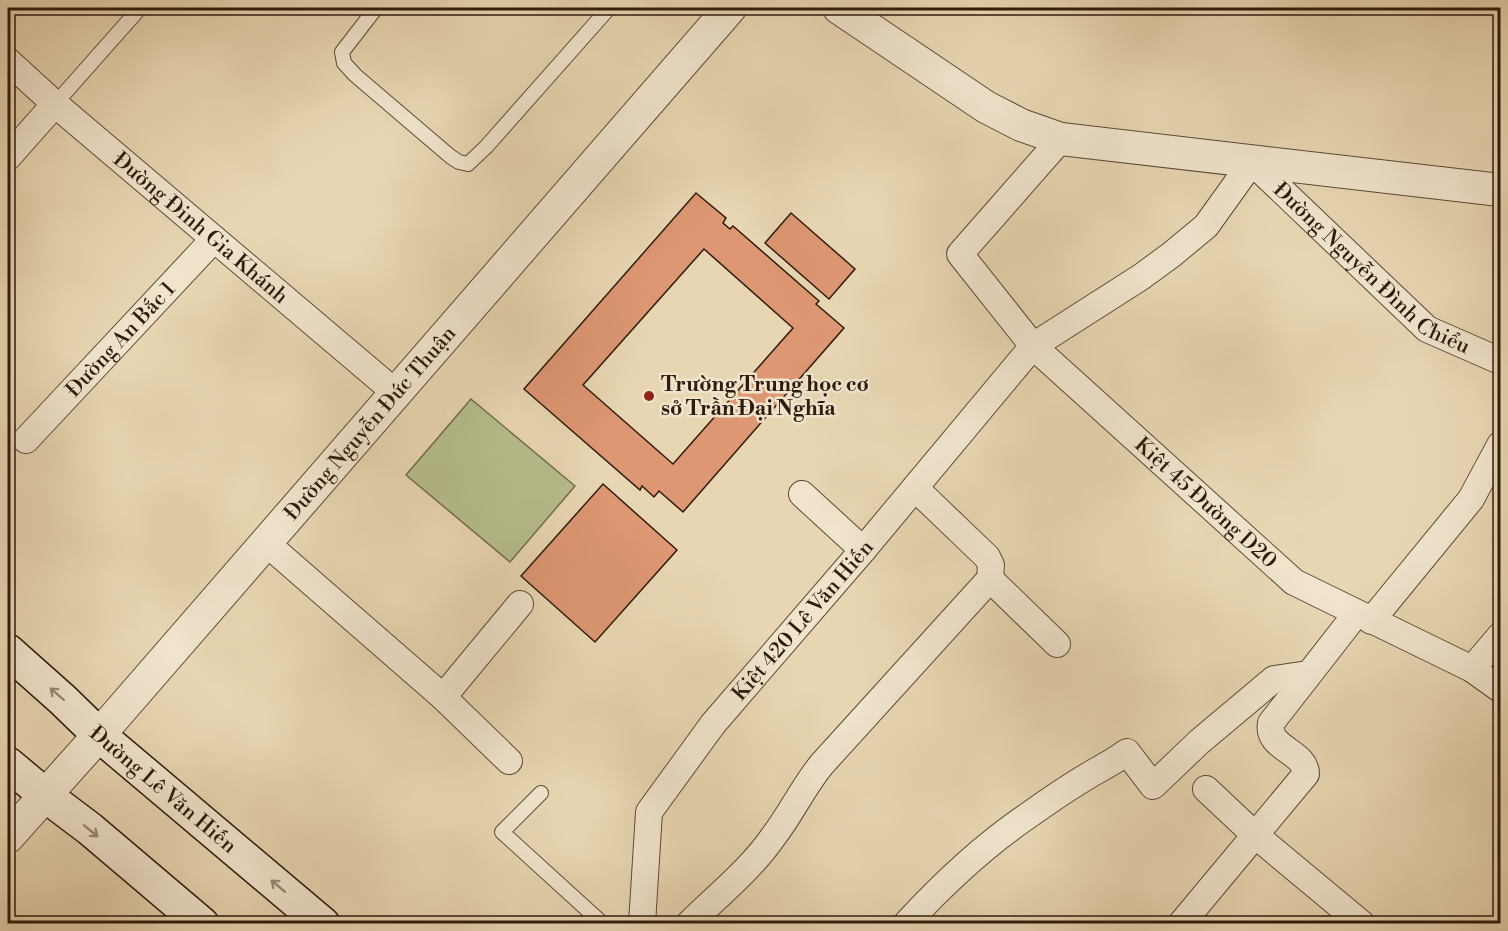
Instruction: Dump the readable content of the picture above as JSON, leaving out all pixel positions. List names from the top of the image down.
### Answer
{
  "streets": {
    "main road": ["Đường Lê Văn Hiến"],
    "street": [
      "Đường Đinh Gia Khánh",
      "Đường Nguyễn Đình Chiểu",
      "Đường An Bắc 1",
      "Đường Nguyễn Đức Thuận",
      "Kiệt 45 Đường D20",
      "Kiệt 420 Lê Văn Hiến"
    ]
  },
  "crossings": [
    ["Đường Đinh Gia Khánh", "Đường An Bắc 1"],
    ["Đường Đinh Gia Khánh", "Đường Nguyễn Đức Thuận"],
    ["Đường Nguyễn Đình Chiểu", "Kiệt 420 Lê Văn Hiến"],
    ["Đường Nguyễn Đức Thuận", "Đường Lê Văn Hiến"],
    ["Kiệt 45 Đường D20", "Kiệt 420 Lê Văn Hiến"]
  ],
  "places": ["Trường Trung học cơ sở Trần Đại Nghĩa"]
}
